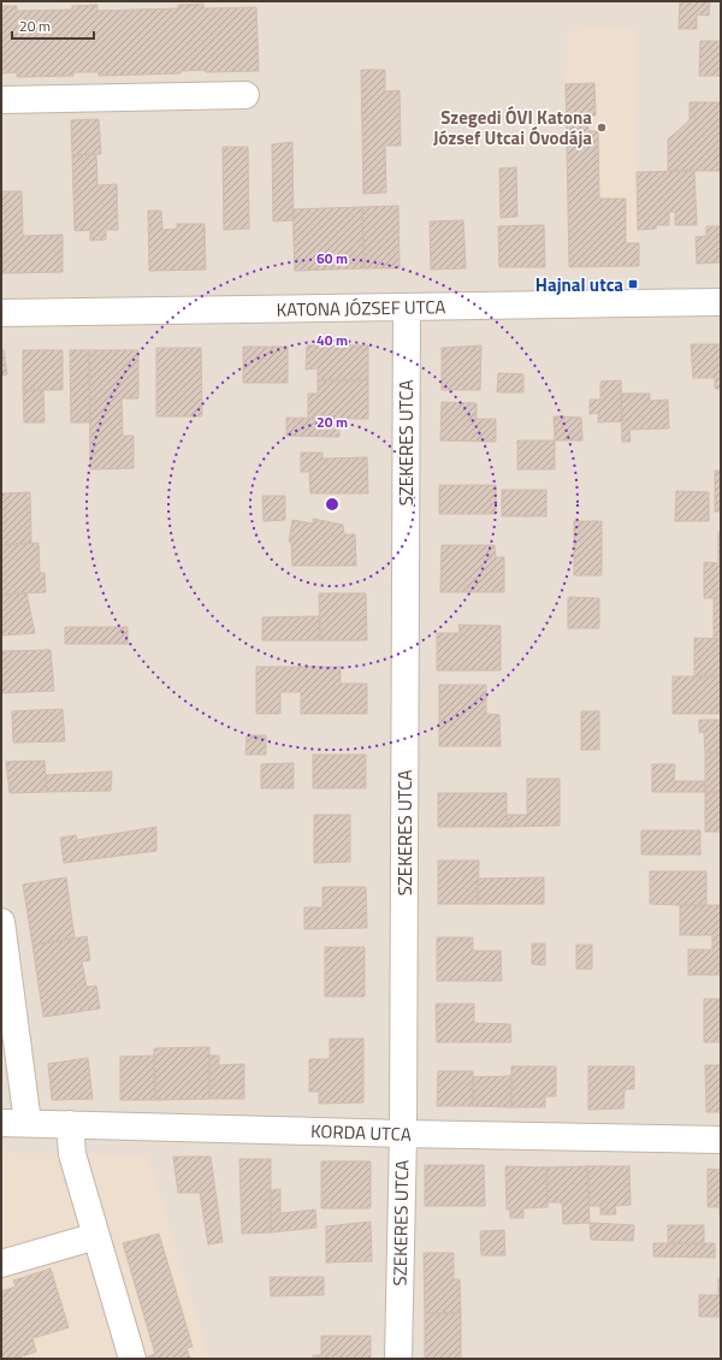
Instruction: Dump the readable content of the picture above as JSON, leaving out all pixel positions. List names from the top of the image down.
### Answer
{
  "streets": {
    "street": ["KATONA JÓZSEF UTCA", "SZEKERES UTCA", "KORDA UTCA"]
  },
  "crossings": [
    ["KATONA JÓZSEF UTCA", "SZEKERES UTCA"],
    ["SZEKERES UTCA", "KORDA UTCA"]
  ],
  "places": {
    "other": ["Szegedi ÓVI Katona József Utcai Óvodája"],
    "transit": ["Hajnal utca"]
  },
  "scale_bar": "20 m",
  "rings": ["60 m", "40 m", "20 m"]
}
